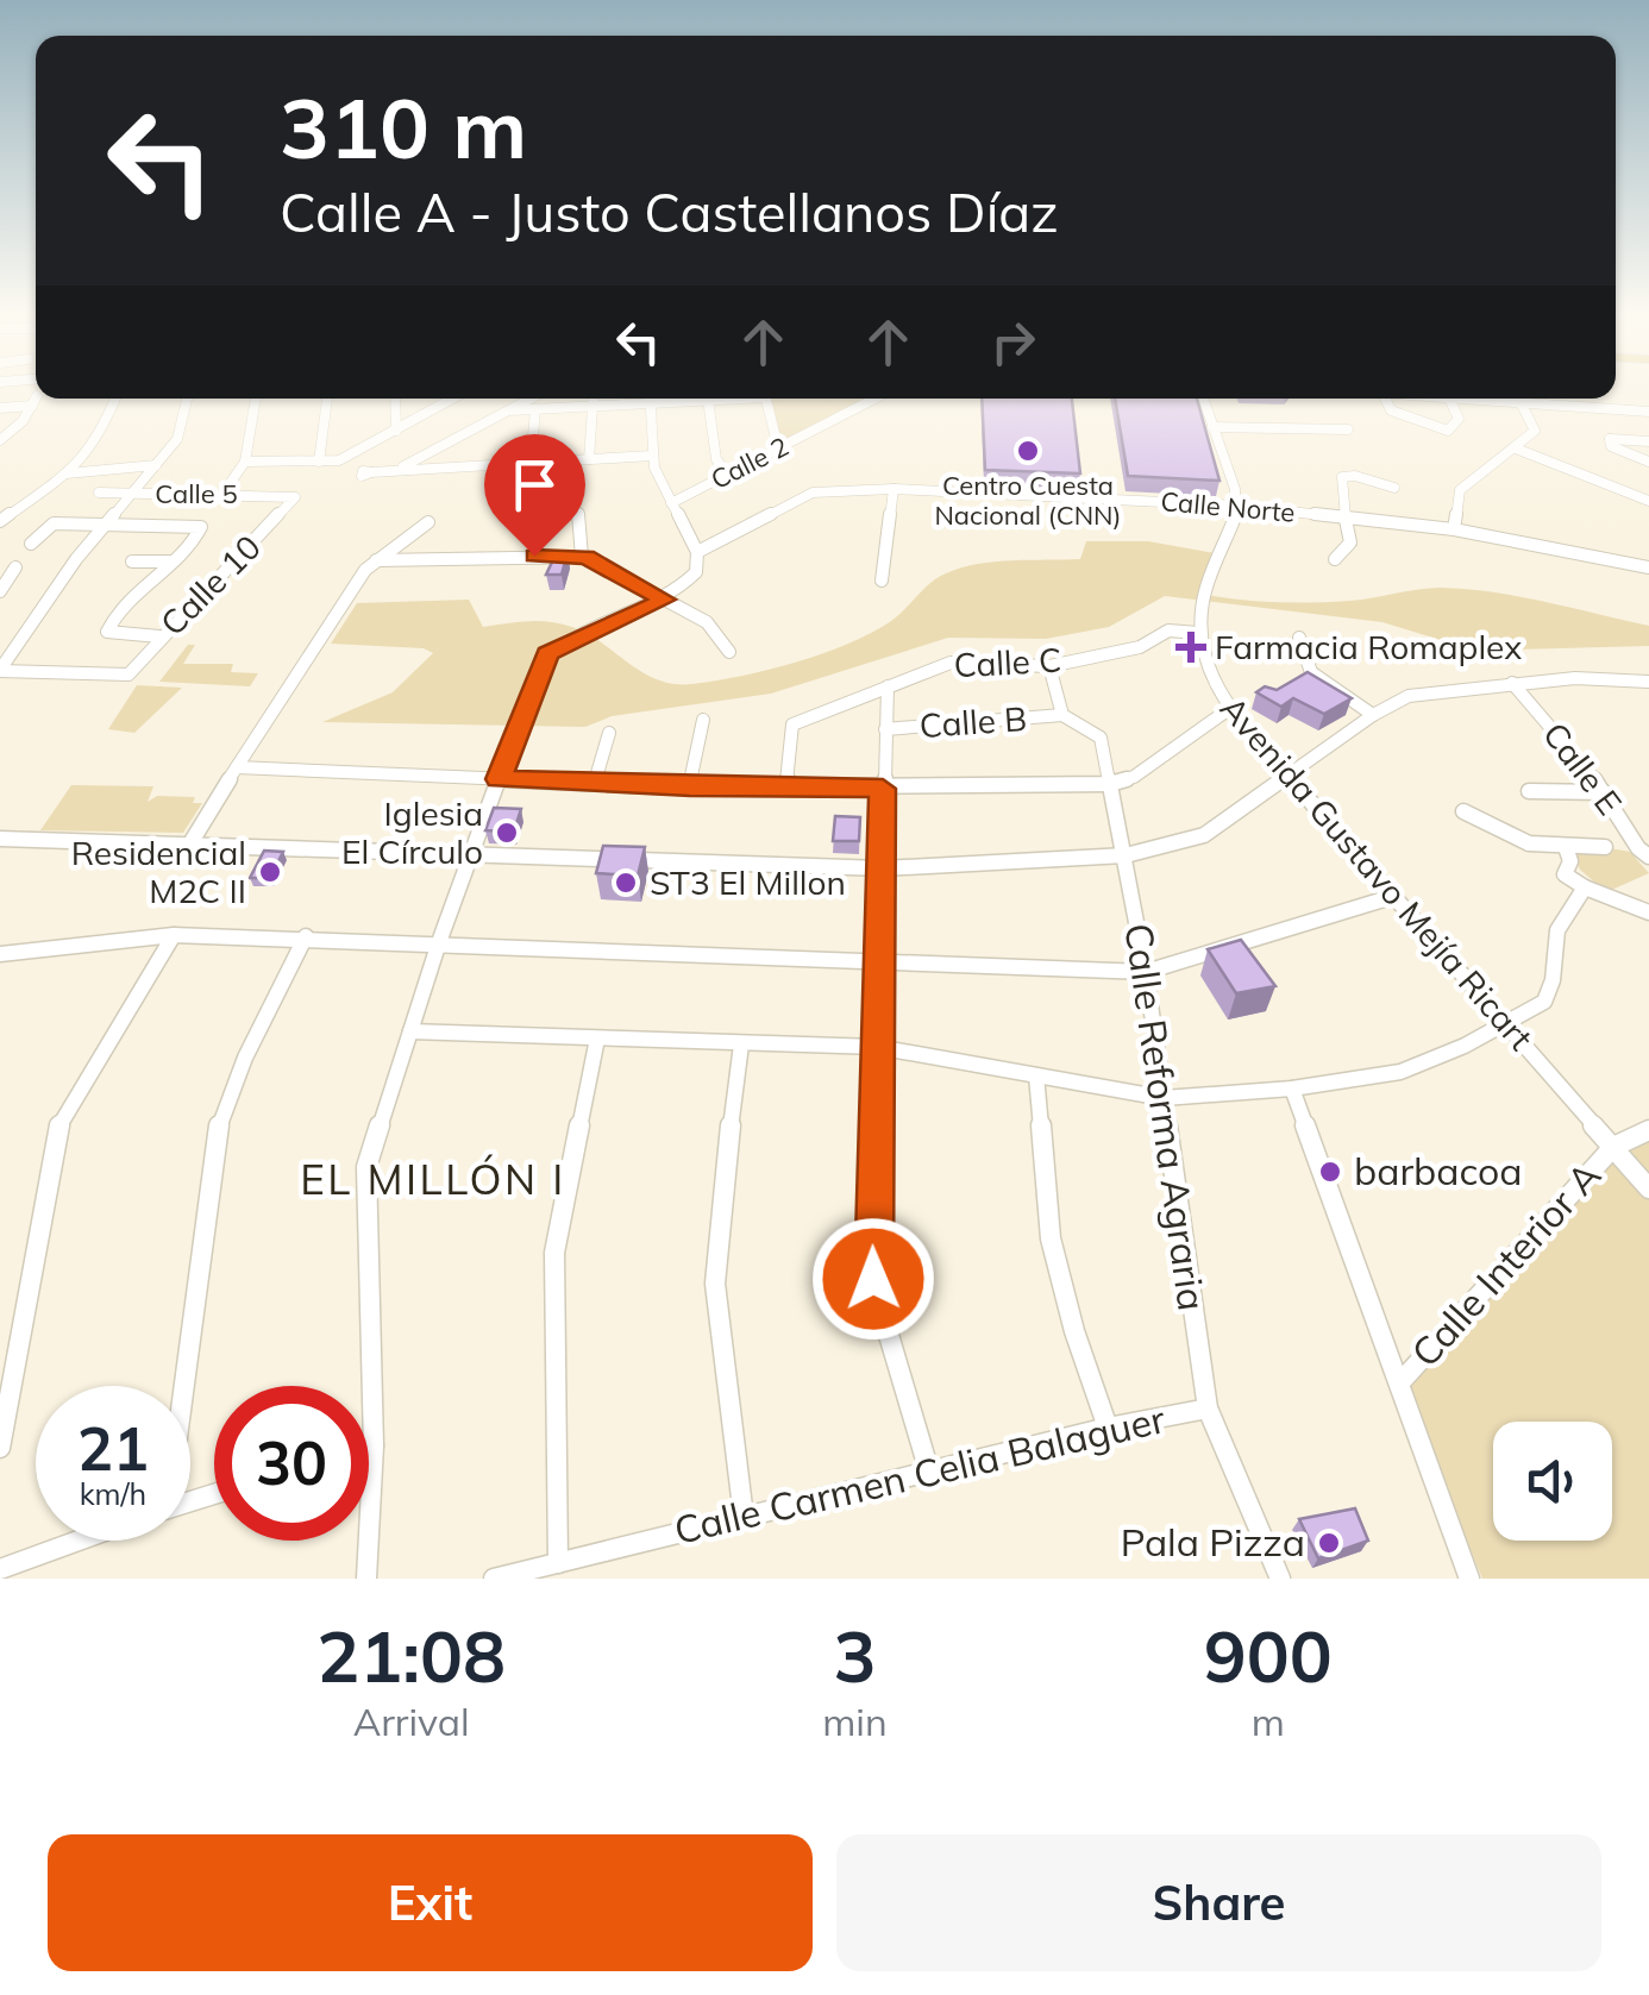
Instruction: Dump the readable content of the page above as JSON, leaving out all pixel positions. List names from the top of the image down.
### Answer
{
  "streets": {
    "street": [
      "Calle 2",
      "Calle 5",
      "Calle Norte",
      "Calle 10",
      "Calle C",
      "Calle B",
      "Calle E",
      "Avenida Gustavo Mejía Ricart",
      "Calle Reforma Agraria",
      "Calle Interior A",
      "Calle Carmen Celia Balaguer"
    ]
  },
  "crossings": [
    ["Calle 5", "Calle 10"],
    ["Calle C", "Avenida Gustavo Mejía Ricart"],
    ["Calle B", "Calle Reforma Agraria"],
    ["Avenida Gustavo Mejía Ricart", "Calle Interior A"],
    ["Calle Reforma Agraria", "Calle Carmen Celia Balaguer"]
  ],
  "districts": ["EL MILLÓN I"],
  "places": {
    "other": [
      "Centro Cuesta Nacional (CNN)",
      "Iglesia El Círculo",
      "Residencial M2C II",
      "ST3 El Millon",
      "barbacoa",
      "Pala Pizza"
    ],
    "health": ["Farmacia Romaplex"]
  },
  "page": {
    "turn": ["310 m", "Calle A - Justo Castellanos Díaz"],
    "speed": "21 km/h",
    "limit": "30",
    "eta": [
      "21:08",
      "Arrival",
      "3",
      "min",
      "900",
      "m"
    ],
    "buttons": ["Exit", "Share"]
  }
}
